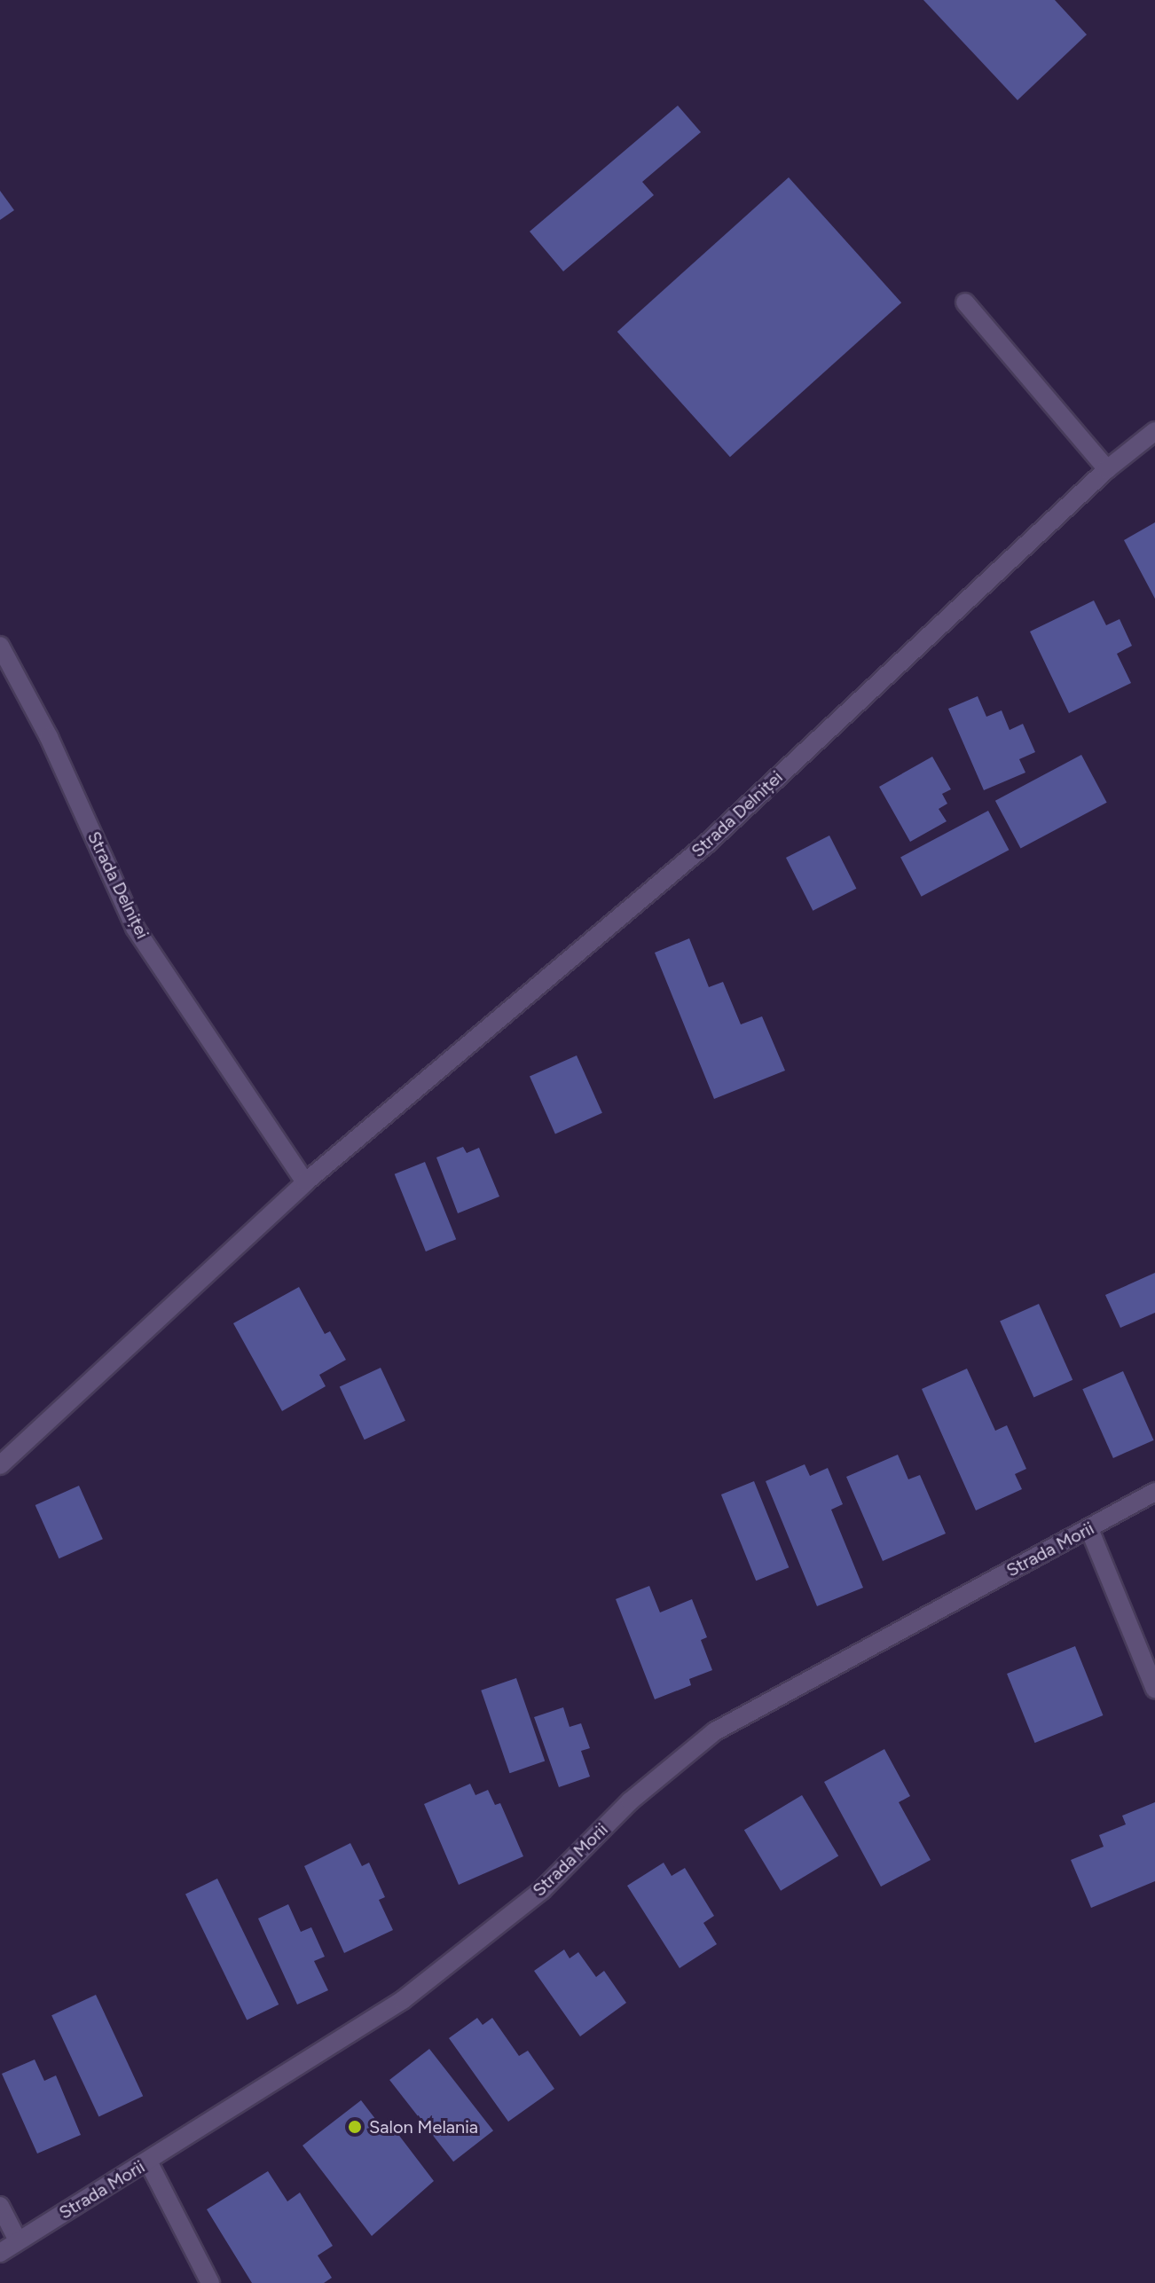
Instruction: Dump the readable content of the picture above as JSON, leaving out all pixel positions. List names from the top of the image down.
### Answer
{
  "streets": {
    "street": ["Strada Delniței", "Strada Morii"]
  },
  "places": ["Salon Melania"]
}
